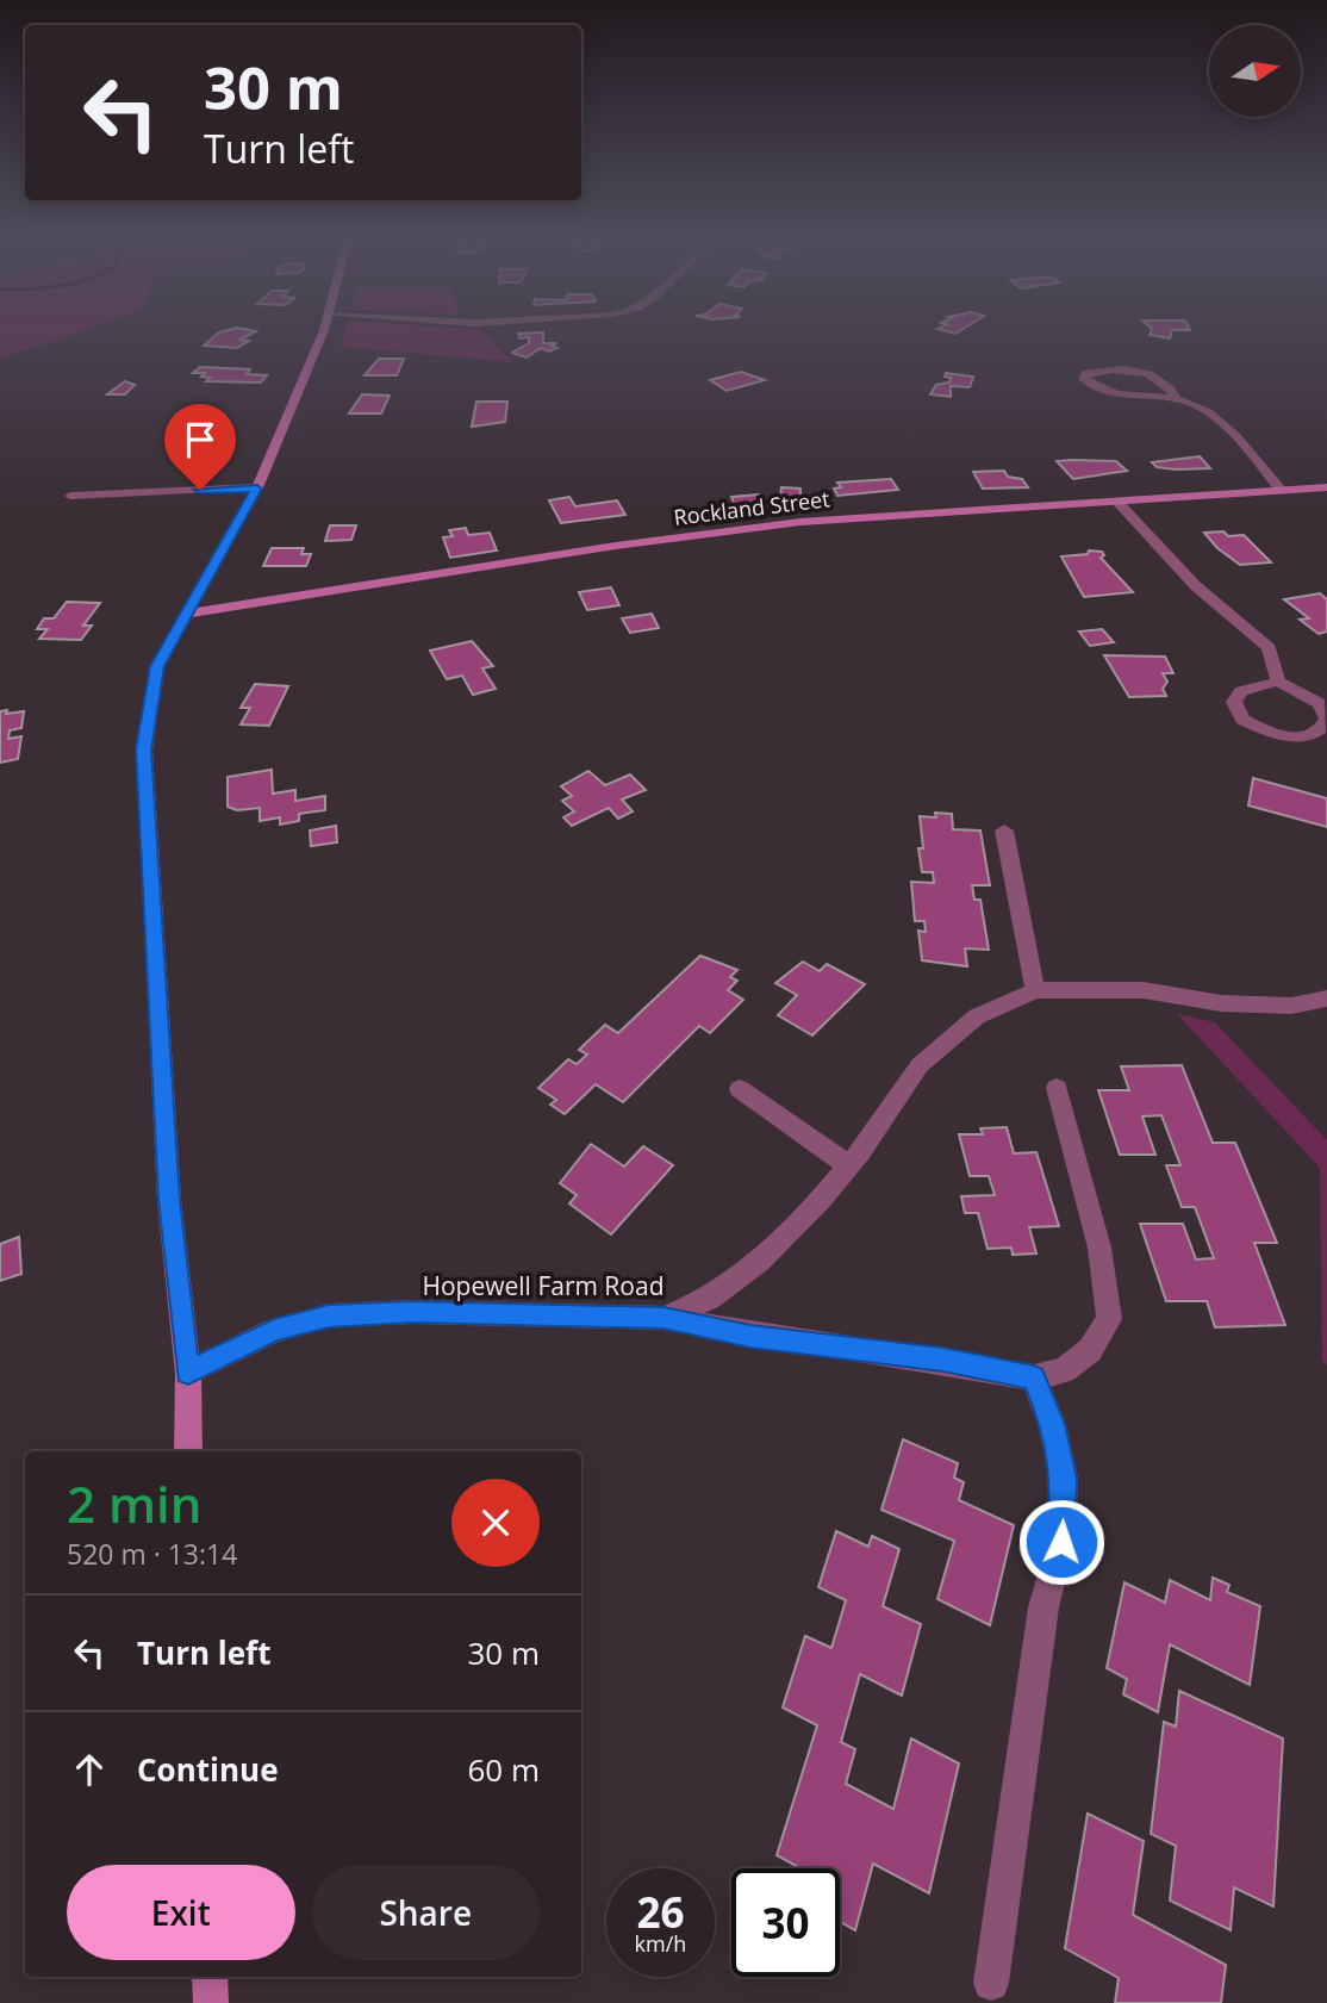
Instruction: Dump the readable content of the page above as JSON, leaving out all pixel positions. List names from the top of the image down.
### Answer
{
  "streets": {
    "street": ["Rockland Street", "Hopewell Farm Road"]
  },
  "north": "right",
  "page": {
    "turn": ["30 m", "Turn left"],
    "heading": ["2 min", "520 m · 13:14"],
    "list": [
      {
        "name": "Turn left",
        "value": "30 m"
      },
      {
        "name": "Continue",
        "value": "60 m"
      }
    ],
    "buttons": ["Exit", "Share"],
    "speed": "26 km/h",
    "limit": "30"
  }
}
